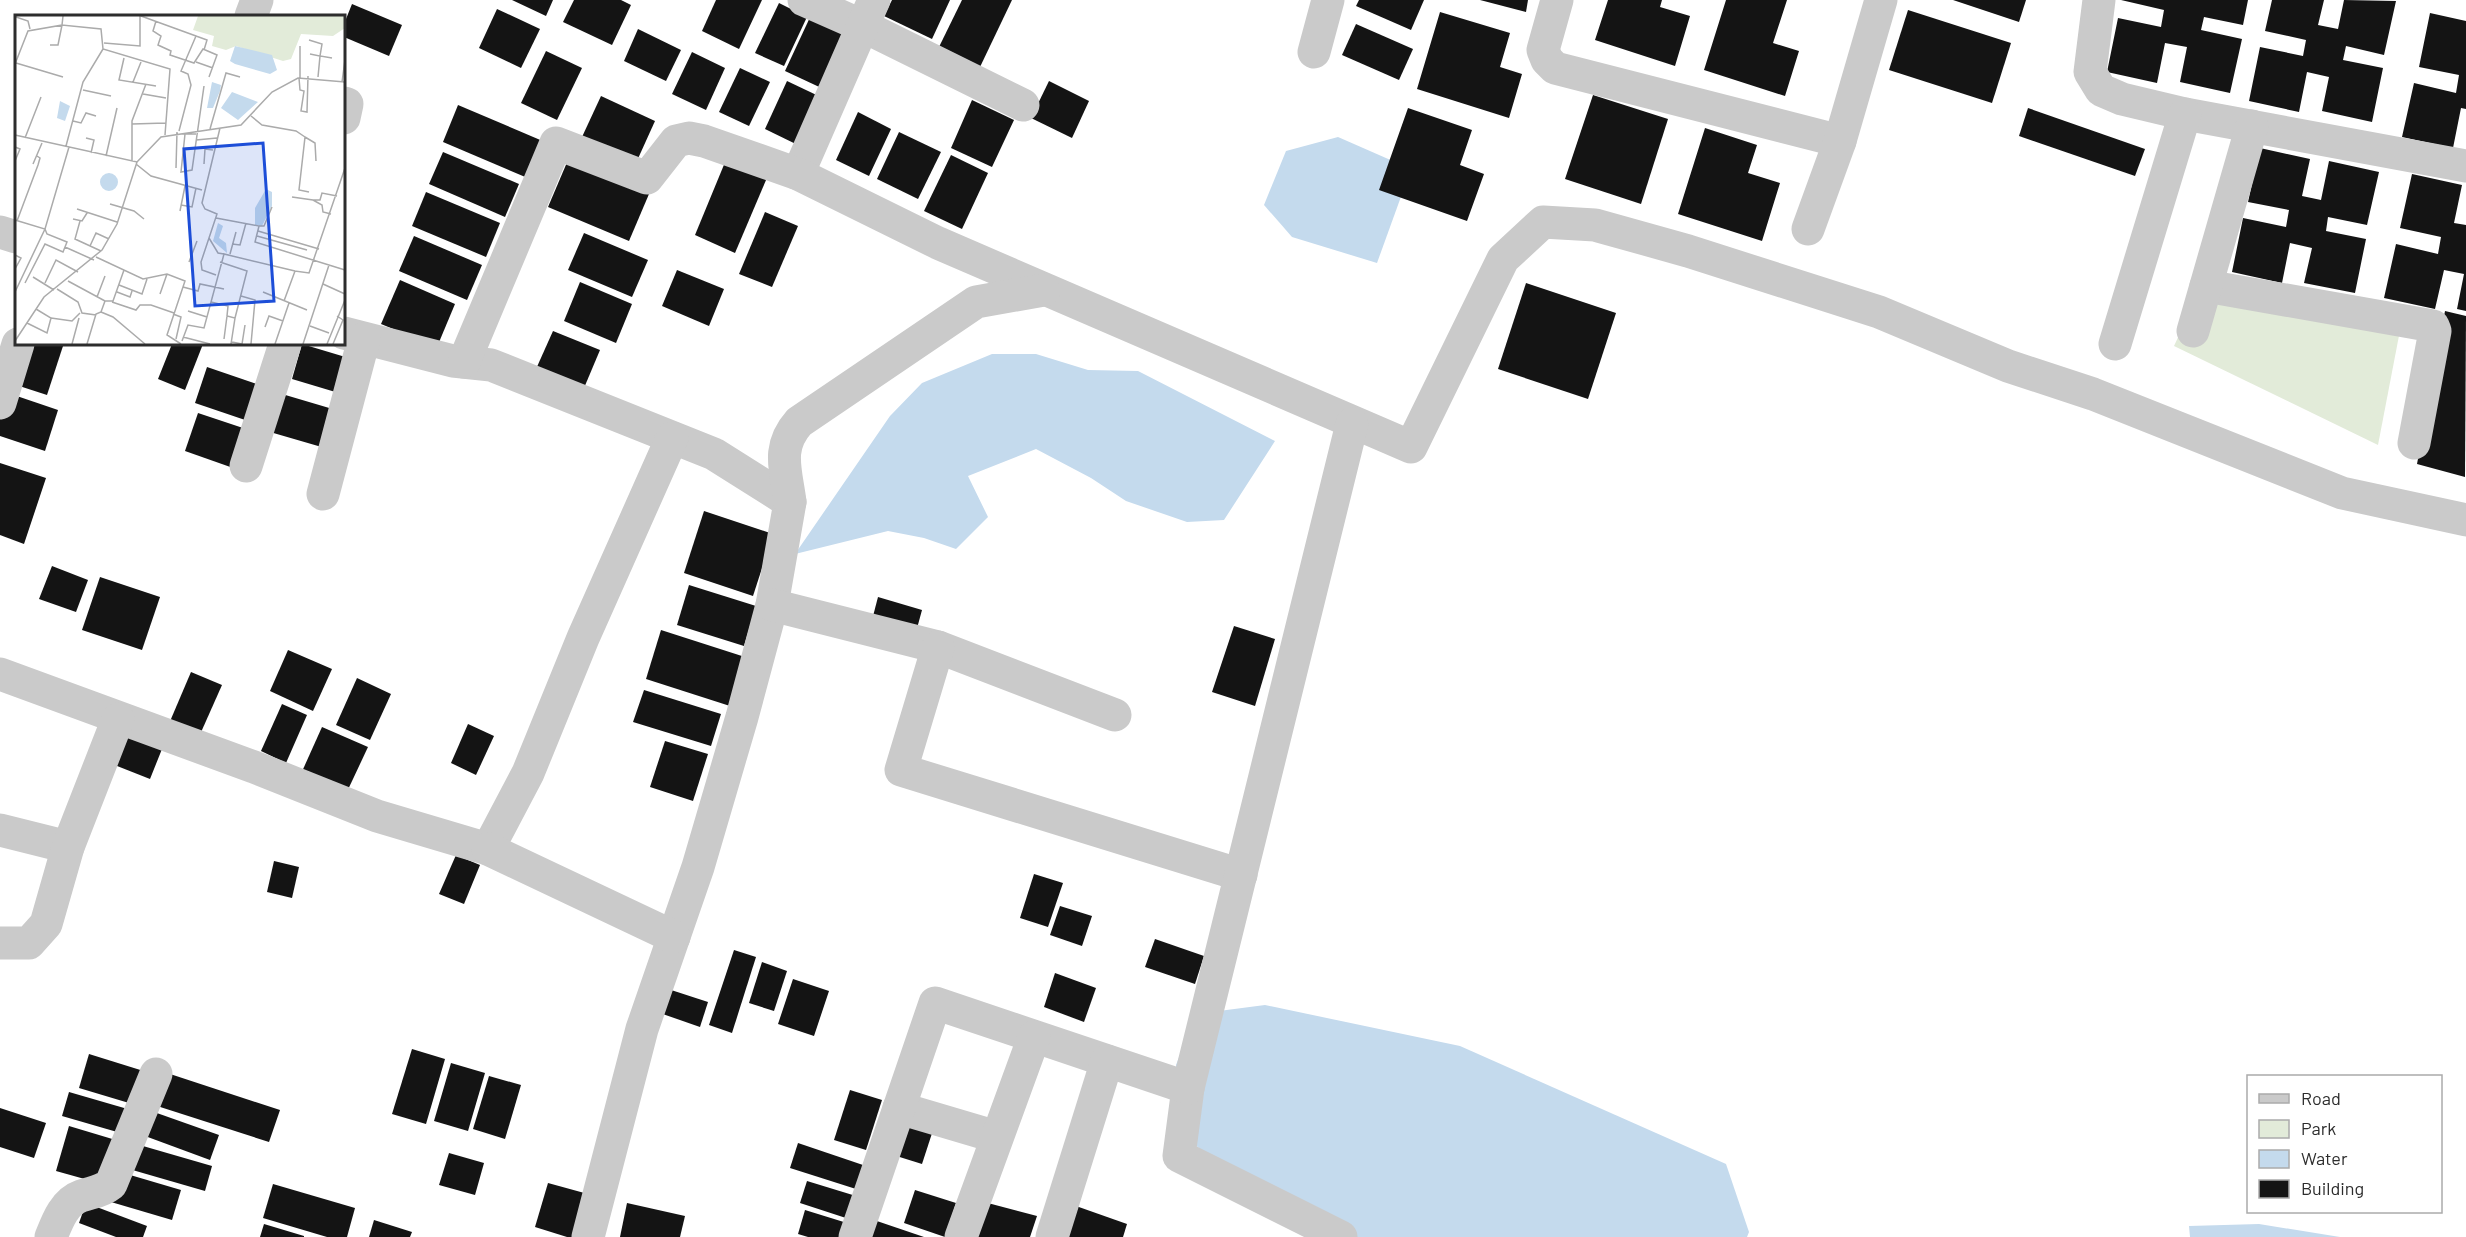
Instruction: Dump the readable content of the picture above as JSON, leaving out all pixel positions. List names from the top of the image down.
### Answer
{
  "legend": [
    "Road",
    "Park",
    "Water",
    "Building"
  ]
}
